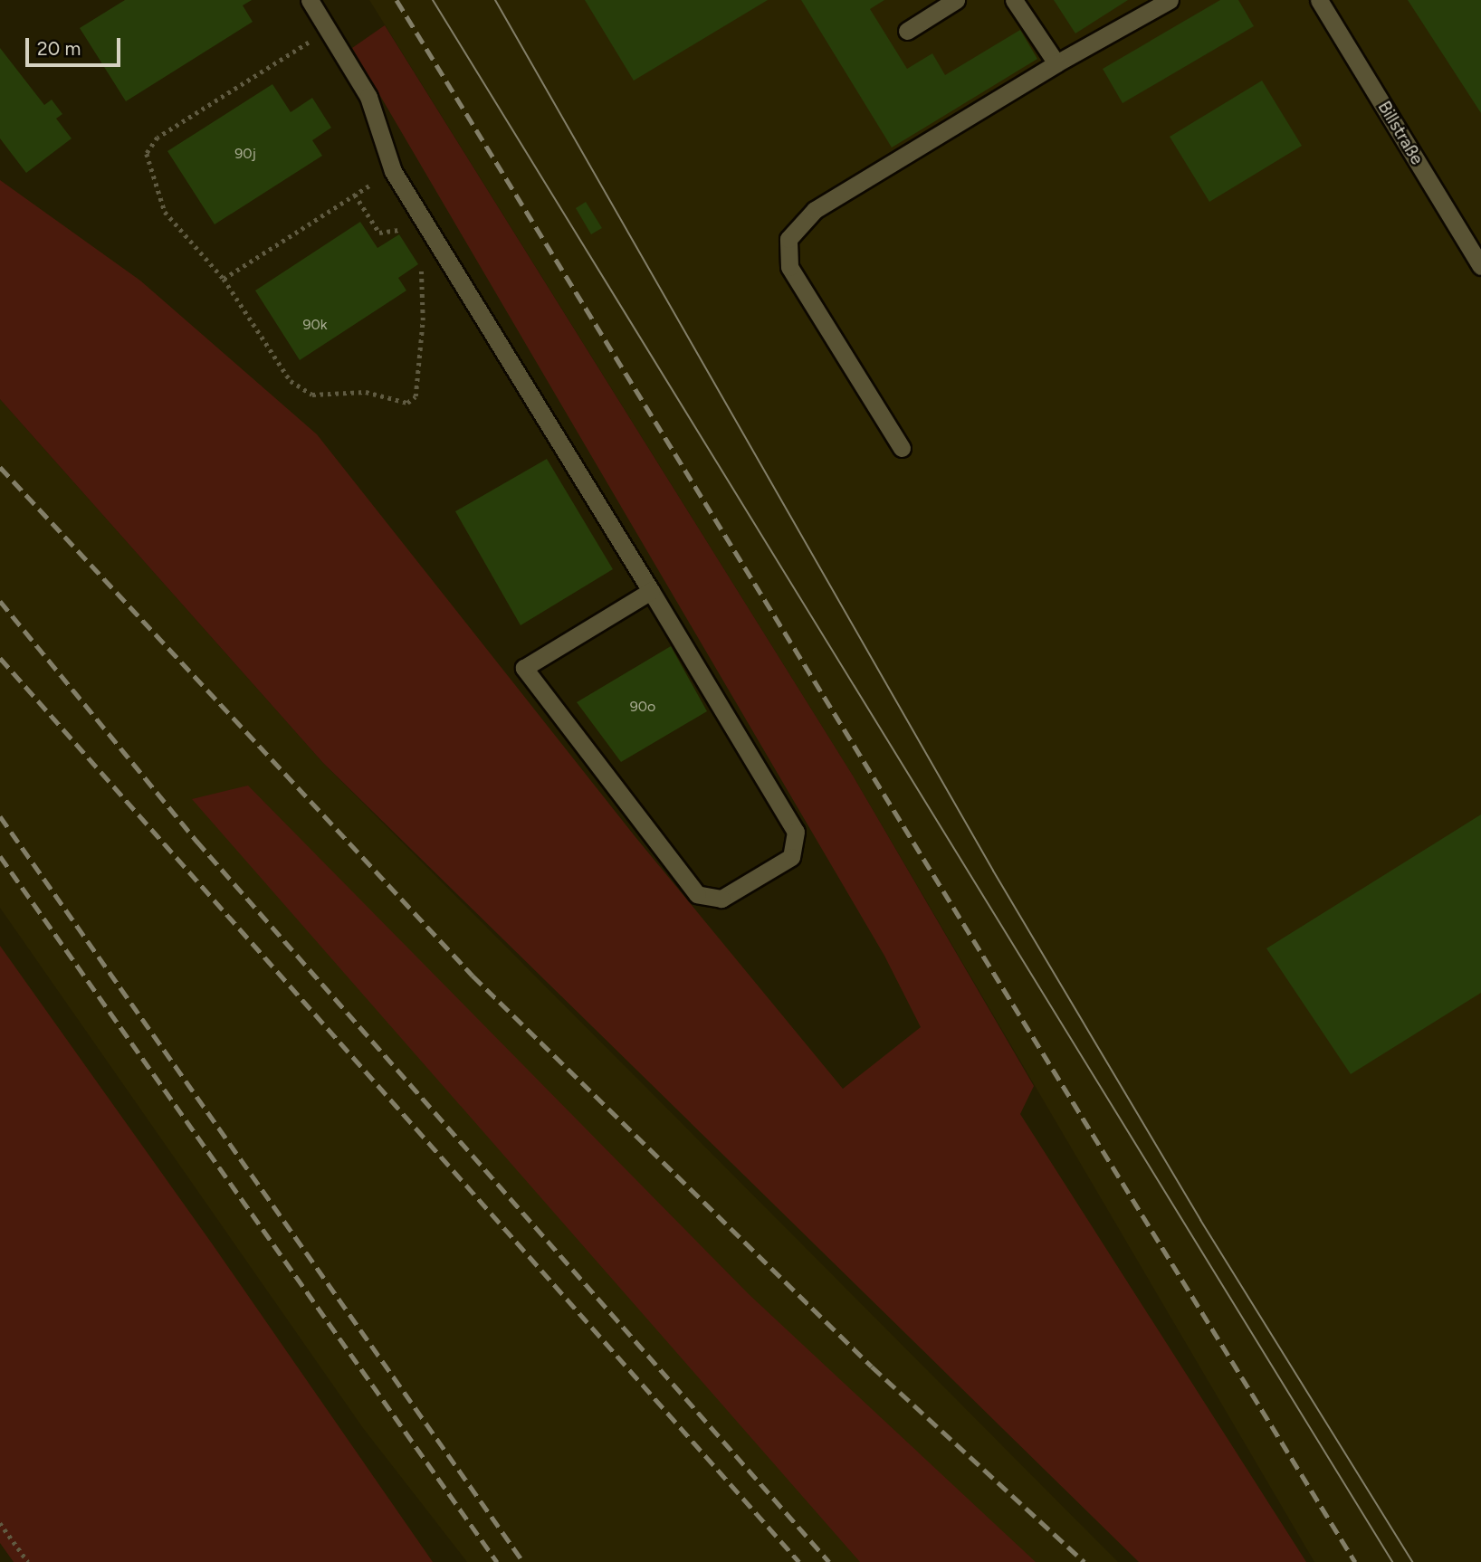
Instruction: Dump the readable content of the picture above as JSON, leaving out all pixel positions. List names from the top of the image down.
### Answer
{
  "streets": {
    "street": ["Billstraße"]
  },
  "house_numbers": ["90j", "90k", "90o"],
  "scale_bar": "20 m"
}
